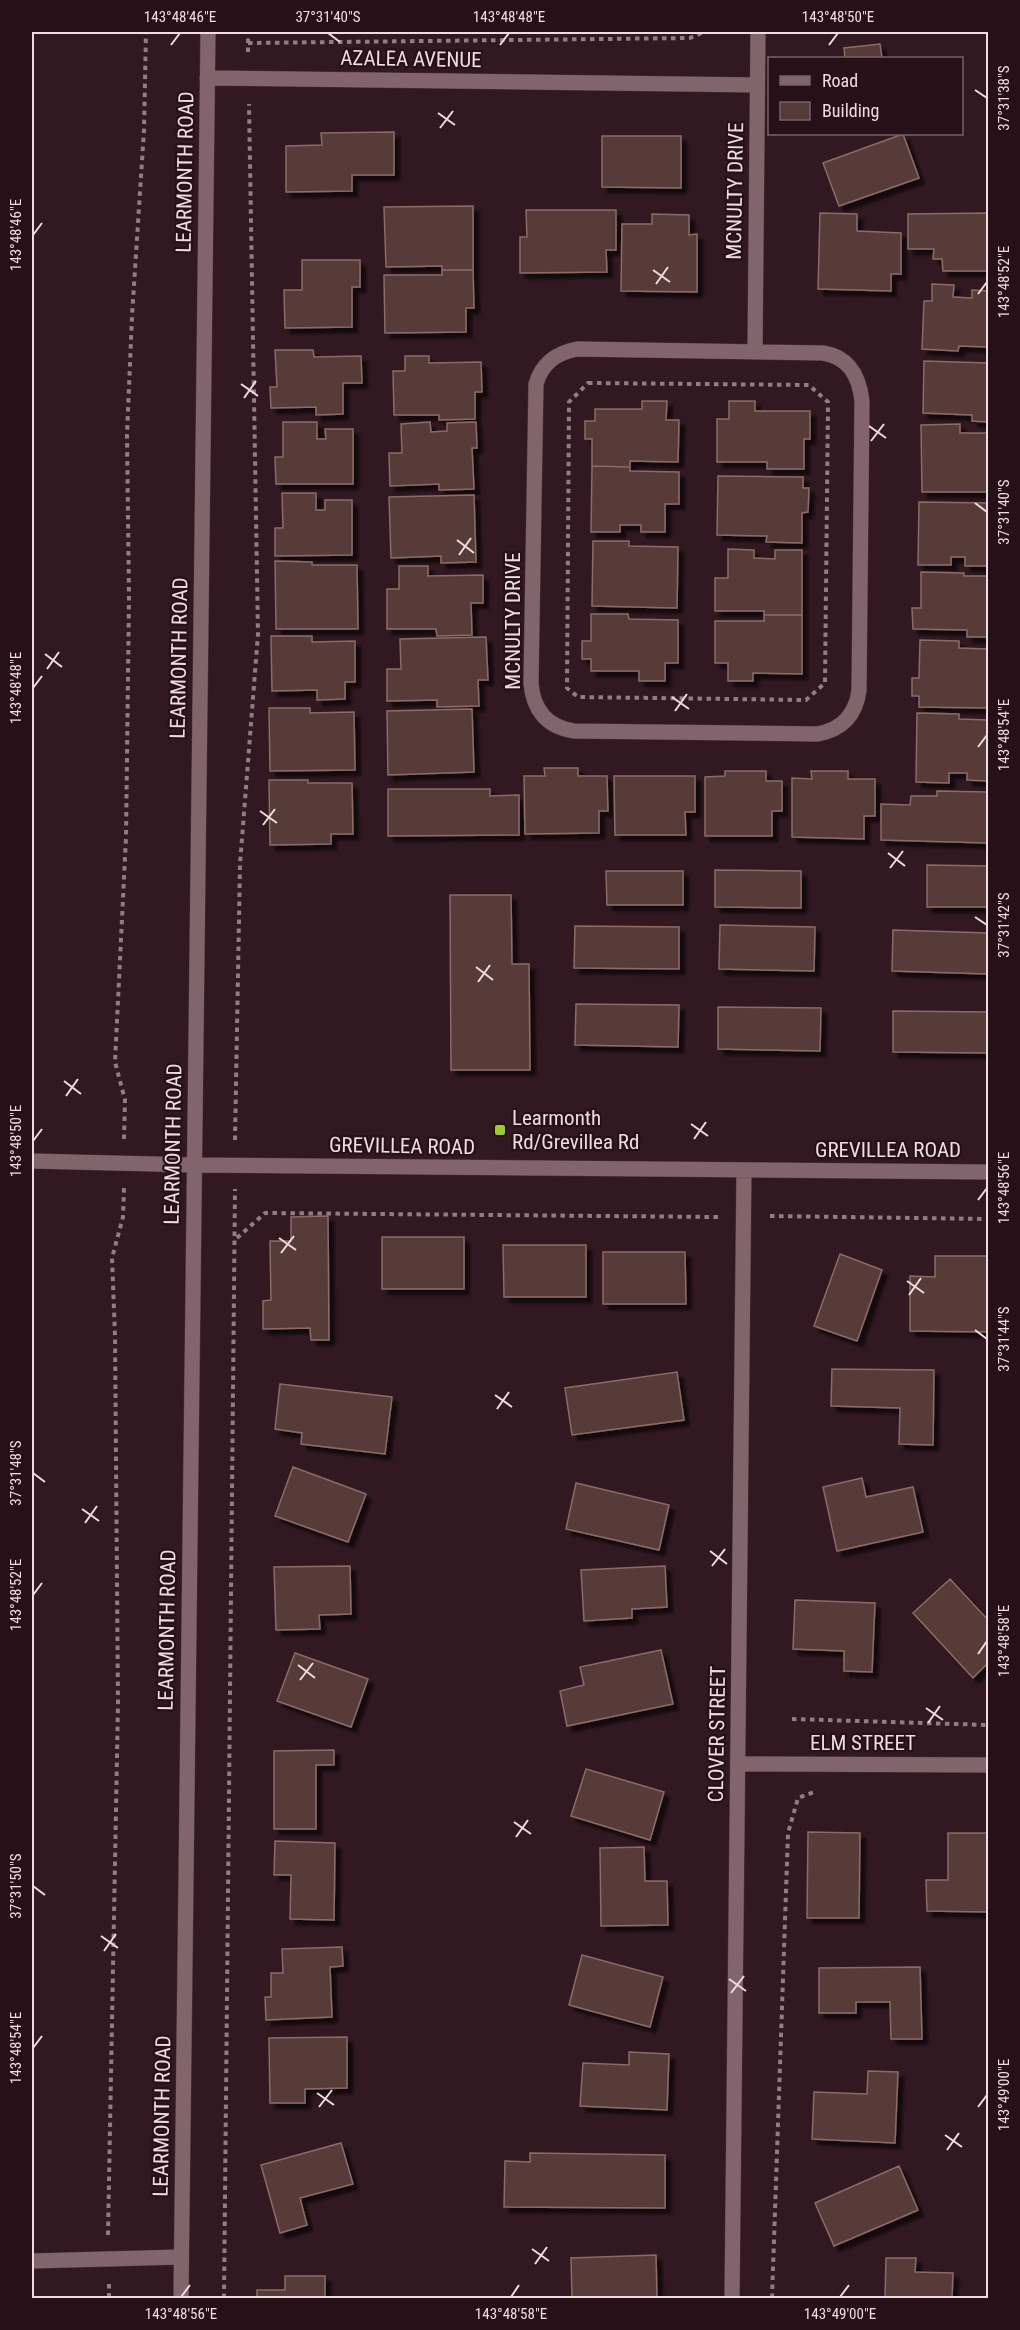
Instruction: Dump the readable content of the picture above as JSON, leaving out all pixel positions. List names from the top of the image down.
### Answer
{
  "streets": {
    "street": [
      "AZALEA AVENUE",
      "LEARMONTH ROAD",
      "MCNULTY DRIVE",
      "GREVILLEA ROAD",
      "CLOVER STREET",
      "ELM STREET"
    ]
  },
  "crossings": [
    ["AZALEA AVENUE", "LEARMONTH ROAD"],
    ["AZALEA AVENUE", "MCNULTY DRIVE"],
    ["LEARMONTH ROAD", "GREVILLEA ROAD"],
    ["GREVILLEA ROAD", "CLOVER STREET"],
    ["CLOVER STREET", "ELM STREET"]
  ],
  "places": {
    "transit": ["Learmonth Rd/Grevillea Rd"]
  },
  "legend": ["Road", "Building"],
  "coordinates": [
    "143°48'46\"E",
    "37°31'40\"S",
    "143°48'48\"E",
    "143°48'50\"E",
    "37°31'38\"S",
    "143°48'52\"E",
    "143°48'54\"E",
    "37°31'42\"S",
    "143°48'56\"E",
    "37°31'44\"S",
    "37°31'48\"S",
    "143°48'58\"E",
    "37°31'50\"S",
    "143°49'00\"E"
  ]
}
